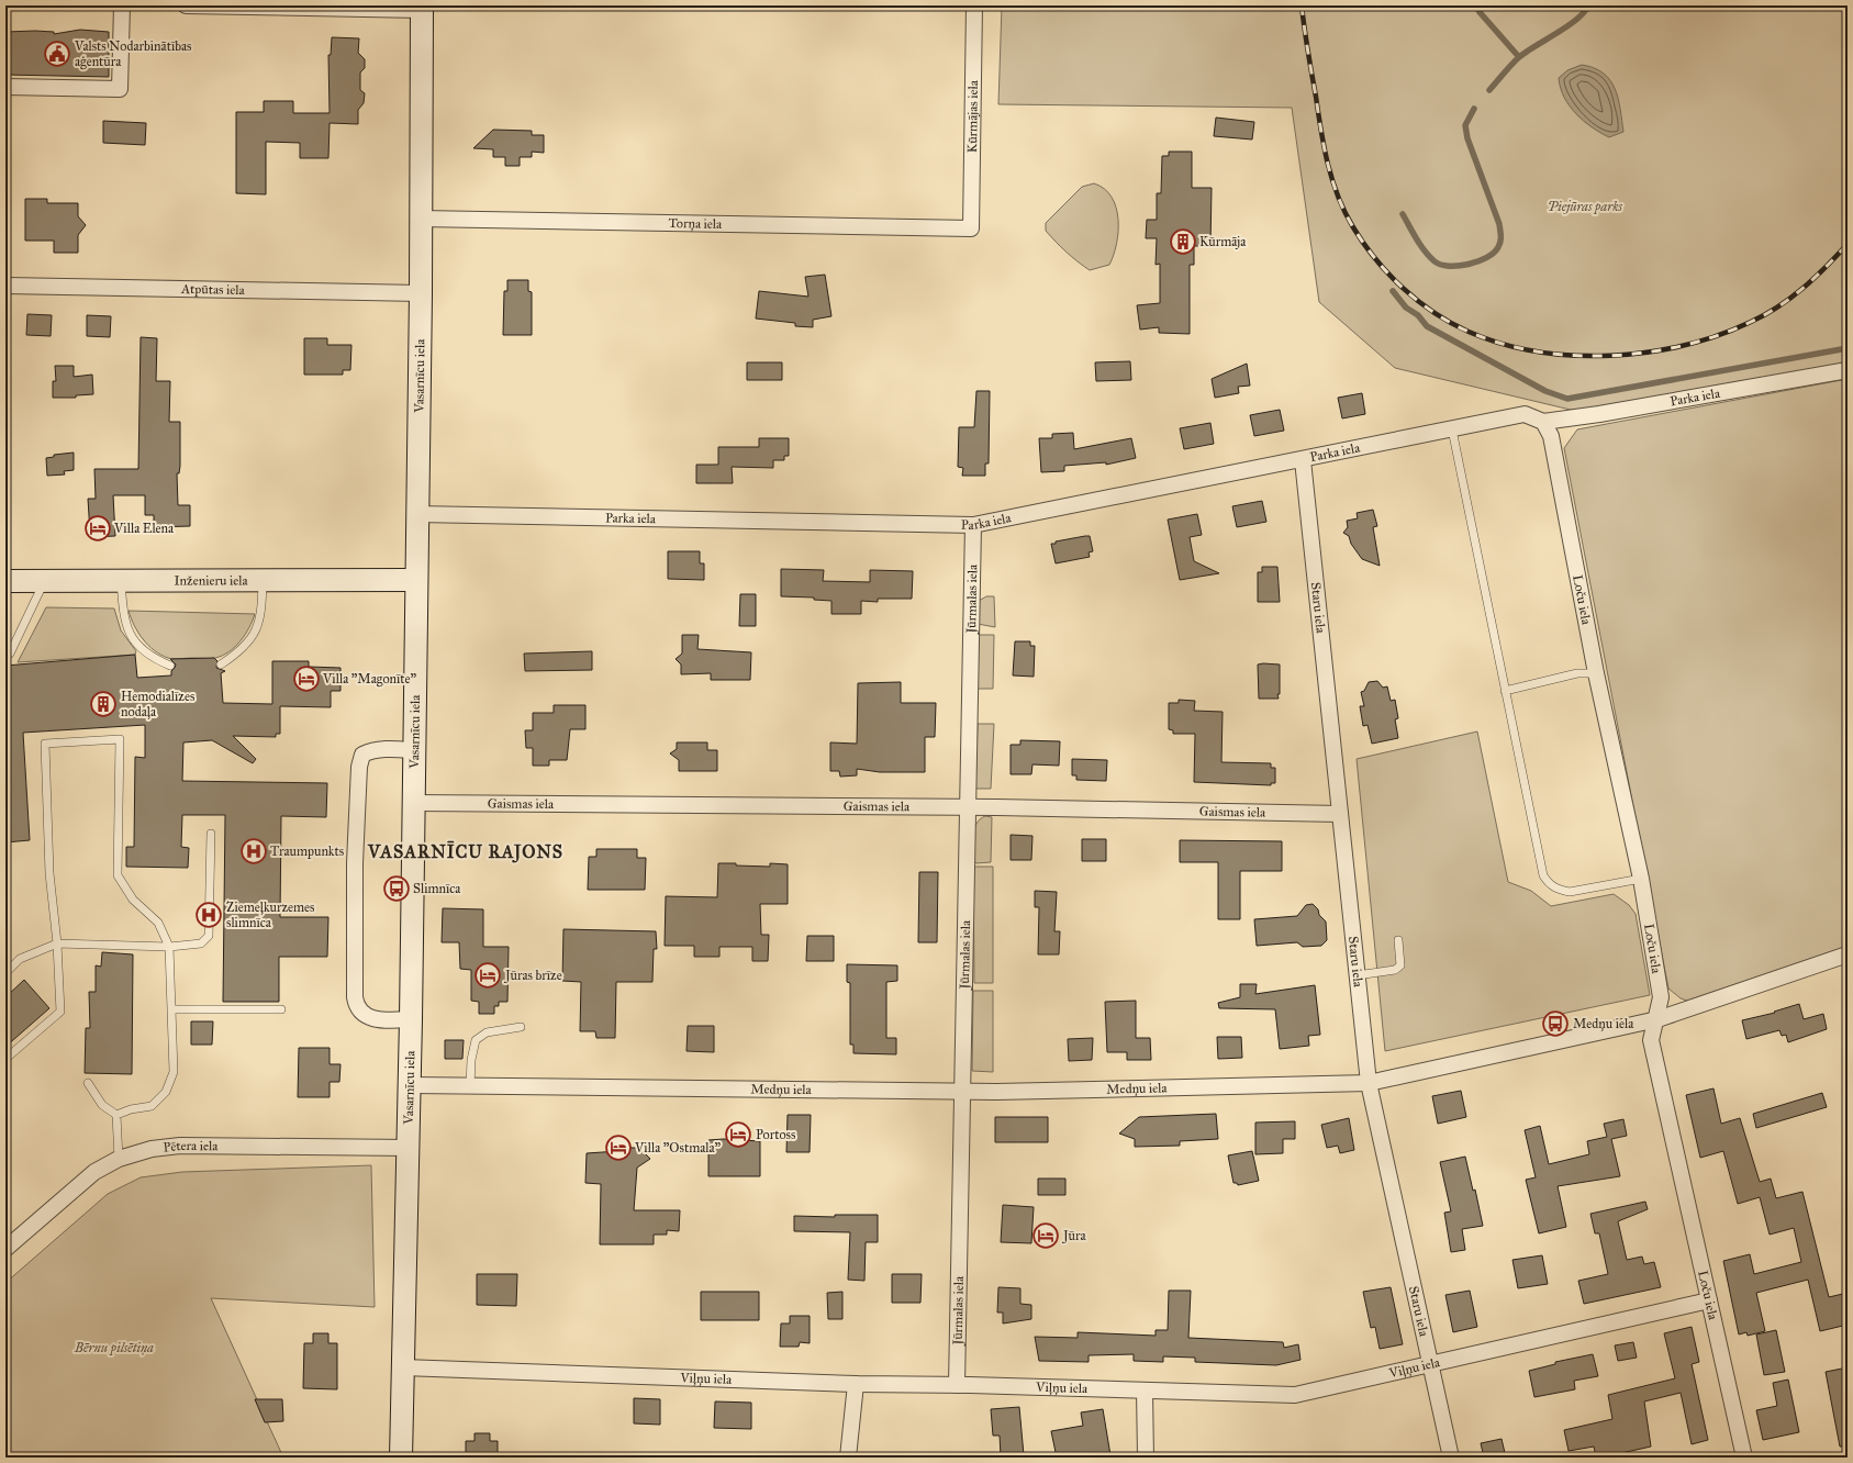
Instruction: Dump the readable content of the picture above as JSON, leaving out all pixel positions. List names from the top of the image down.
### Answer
{
  "streets": {
    "street": [
      "Kūrmājas iela",
      "Torņa iela",
      "Atpūtas iela",
      "Vasarnīcu iela",
      "Parka iela",
      "Inženieru iela",
      "Jūrmalas iela",
      "Loču iela",
      "Staru iela",
      "Gaismas iela",
      "Medņu iela",
      "Pētera iela",
      "Viļņu iela"
    ]
  },
  "crossings": [
    ["Kūrmājas iela", "Torņa iela"],
    ["Torņa iela", "Vasarnīcu iela"],
    ["Atpūtas iela", "Vasarnīcu iela"],
    ["Vasarnīcu iela", "Parka iela"],
    ["Vasarnīcu iela", "Inženieru iela"],
    ["Vasarnīcu iela", "Gaismas iela"],
    ["Vasarnīcu iela", "Medņu iela"],
    ["Vasarnīcu iela", "Pētera iela"],
    ["Vasarnīcu iela", "Viļņu iela"],
    ["Parka iela", "Jūrmalas iela"],
    ["Parka iela", "Loču iela"],
    ["Parka iela", "Staru iela"],
    ["Jūrmalas iela", "Gaismas iela"],
    ["Jūrmalas iela", "Medņu iela"],
    ["Jūrmalas iela", "Viļņu iela"],
    ["Loču iela", "Medņu iela"],
    ["Loču iela", "Viļņu iela"],
    ["Staru iela", "Gaismas iela"],
    ["Staru iela", "Medņu iela"],
    ["Staru iela", "Viļņu iela"]
  ],
  "districts": ["VASARNĪCU RAJONS"],
  "parks": ["Piejūras parks", "Bērnu pilsētiņa"],
  "places": {
    "public building": ["Valsts Nodarbinātības aģentūra"],
    "building": ["Kūrmāja", "Hemodialīzes nodaļa"],
    "hotel": [
      "Villa Elena",
      "Villa \"Magonīte\"",
      "Jūras brīze",
      "Portoss",
      "Villa \"Ostmala\"",
      "Jūra"
    ],
    "hospital": ["Traumpunkts", "Ziemeļkurzemes slimnīca"],
    "bus stop": ["Slimnīca", "Medņu iela"]
  }
}
